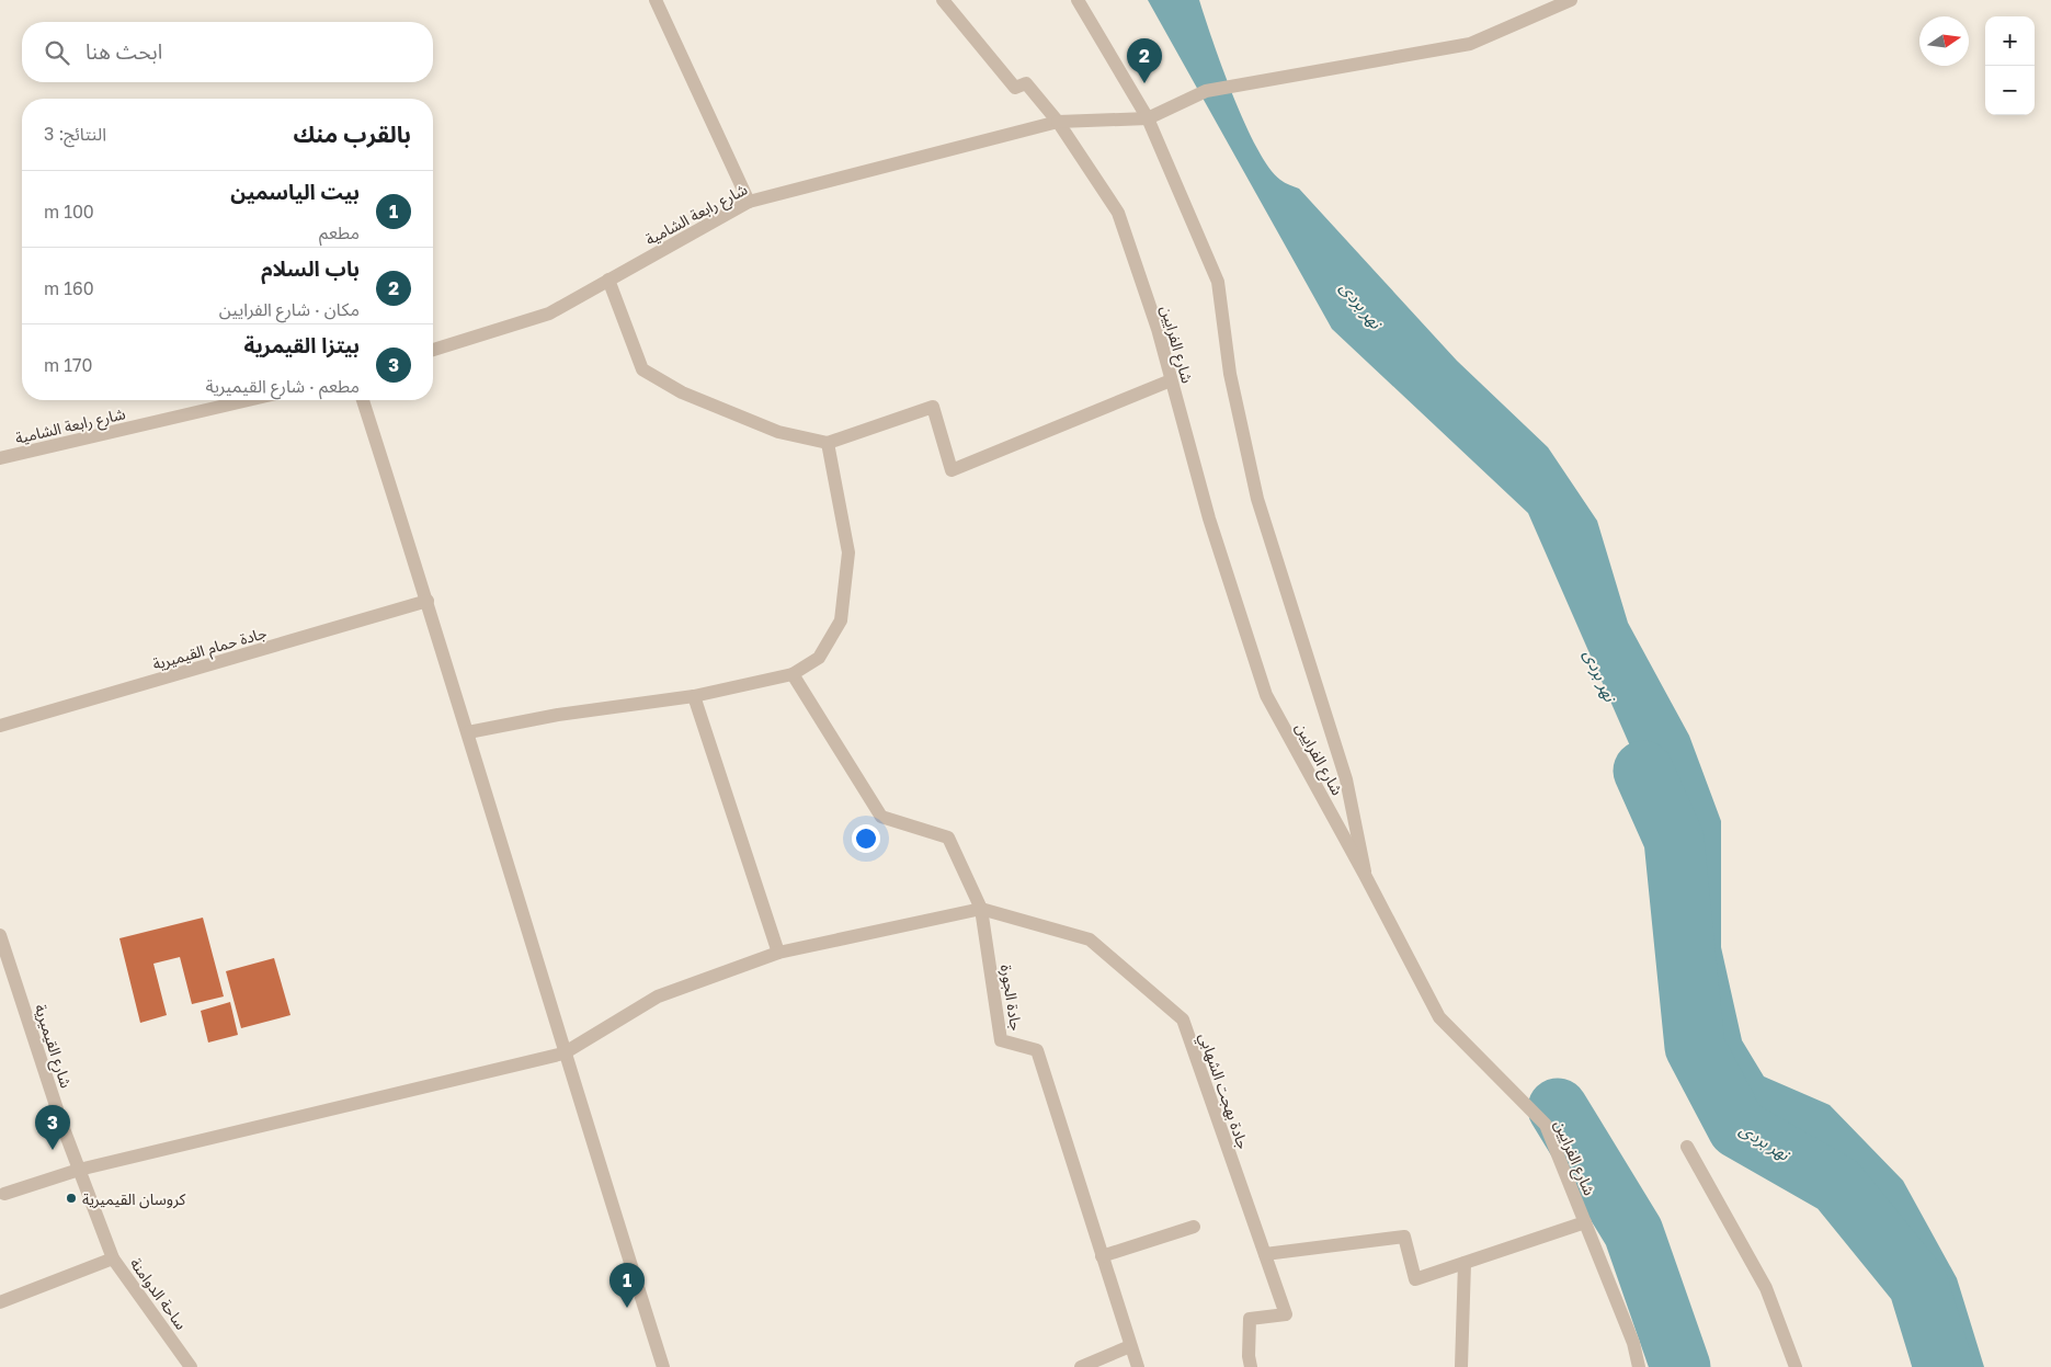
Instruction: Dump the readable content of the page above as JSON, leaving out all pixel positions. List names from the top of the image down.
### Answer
{
  "streets": {
    "street": [
      "شارع رابعة الشامية",
      "شارع الفرايين",
      "جادة حمام القيميرية",
      "جادة الجورة",
      "شارع القيميرية",
      "جادة بهجت الشهابي",
      "ساحة الدوامنة"
    ]
  },
  "crossings": [
    ["شارع رابعة الشامية", "شارع الفرايين"],
    ["جادة الجورة", "جادة بهجت الشهابي"],
    ["شارع القيميرية", "ساحة الدوامنة"]
  ],
  "water": ["نهر بردى"],
  "places": ["كروسان القيميرية"],
  "north": "right",
  "page": {
    "map_buttons": ["+", "−"],
    "search": "ابحث هنا",
    "pins": ["2", "3", "1"],
    "heading": ["بالقرب منك", "النتائج: 3"],
    "list": [
      {
        "mark": "1",
        "name": "بيت الياسمين",
        "note": "مطعم",
        "value": "100 m"
      },
      {
        "mark": "2",
        "name": "باب السلام",
        "note": "مكان · شارع الفرايين",
        "value": "160 m"
      },
      {
        "mark": "3",
        "name": "بيتزا القيمرية",
        "note": "مطعم · شارع القيميرية",
        "value": "170 m"
      }
    ]
  }
}
